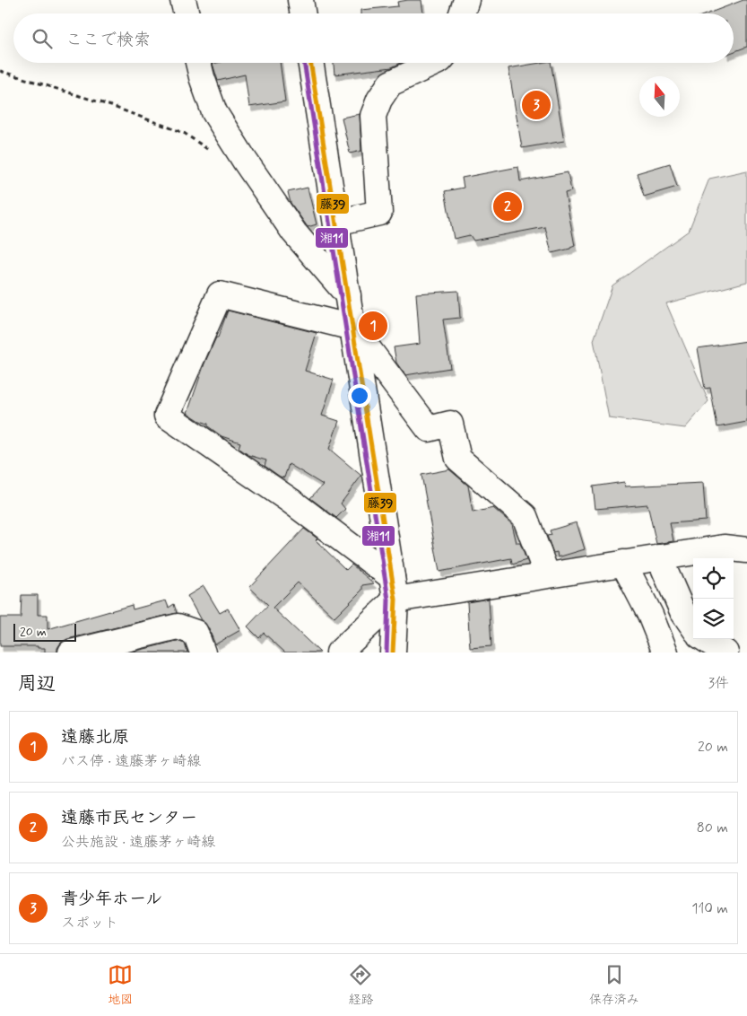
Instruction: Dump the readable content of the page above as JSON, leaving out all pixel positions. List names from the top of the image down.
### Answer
{
  "lines": ["transit line 藤39", "transit line 湘11"],
  "scale_bar": "20 m",
  "north": "top",
  "page": {
    "search": "ここで検索",
    "pins": ["3", "2", "1"],
    "scale": "20 m",
    "heading": ["周辺", "3件"],
    "list": [
      {
        "mark": "1",
        "name": "遠藤北原",
        "note": "バス停 · 遠藤茅ヶ崎線",
        "value": "20 m"
      },
      {
        "mark": "2",
        "name": "遠藤市民センター",
        "note": "公共施設 · 遠藤茅ヶ崎線",
        "value": "80 m"
      },
      {
        "mark": "3",
        "name": "青少年ホール",
        "note": "スポット",
        "value": "110 m"
      }
    ],
    "nav": ["地図", "経路", "保存済み"]
  }
}
